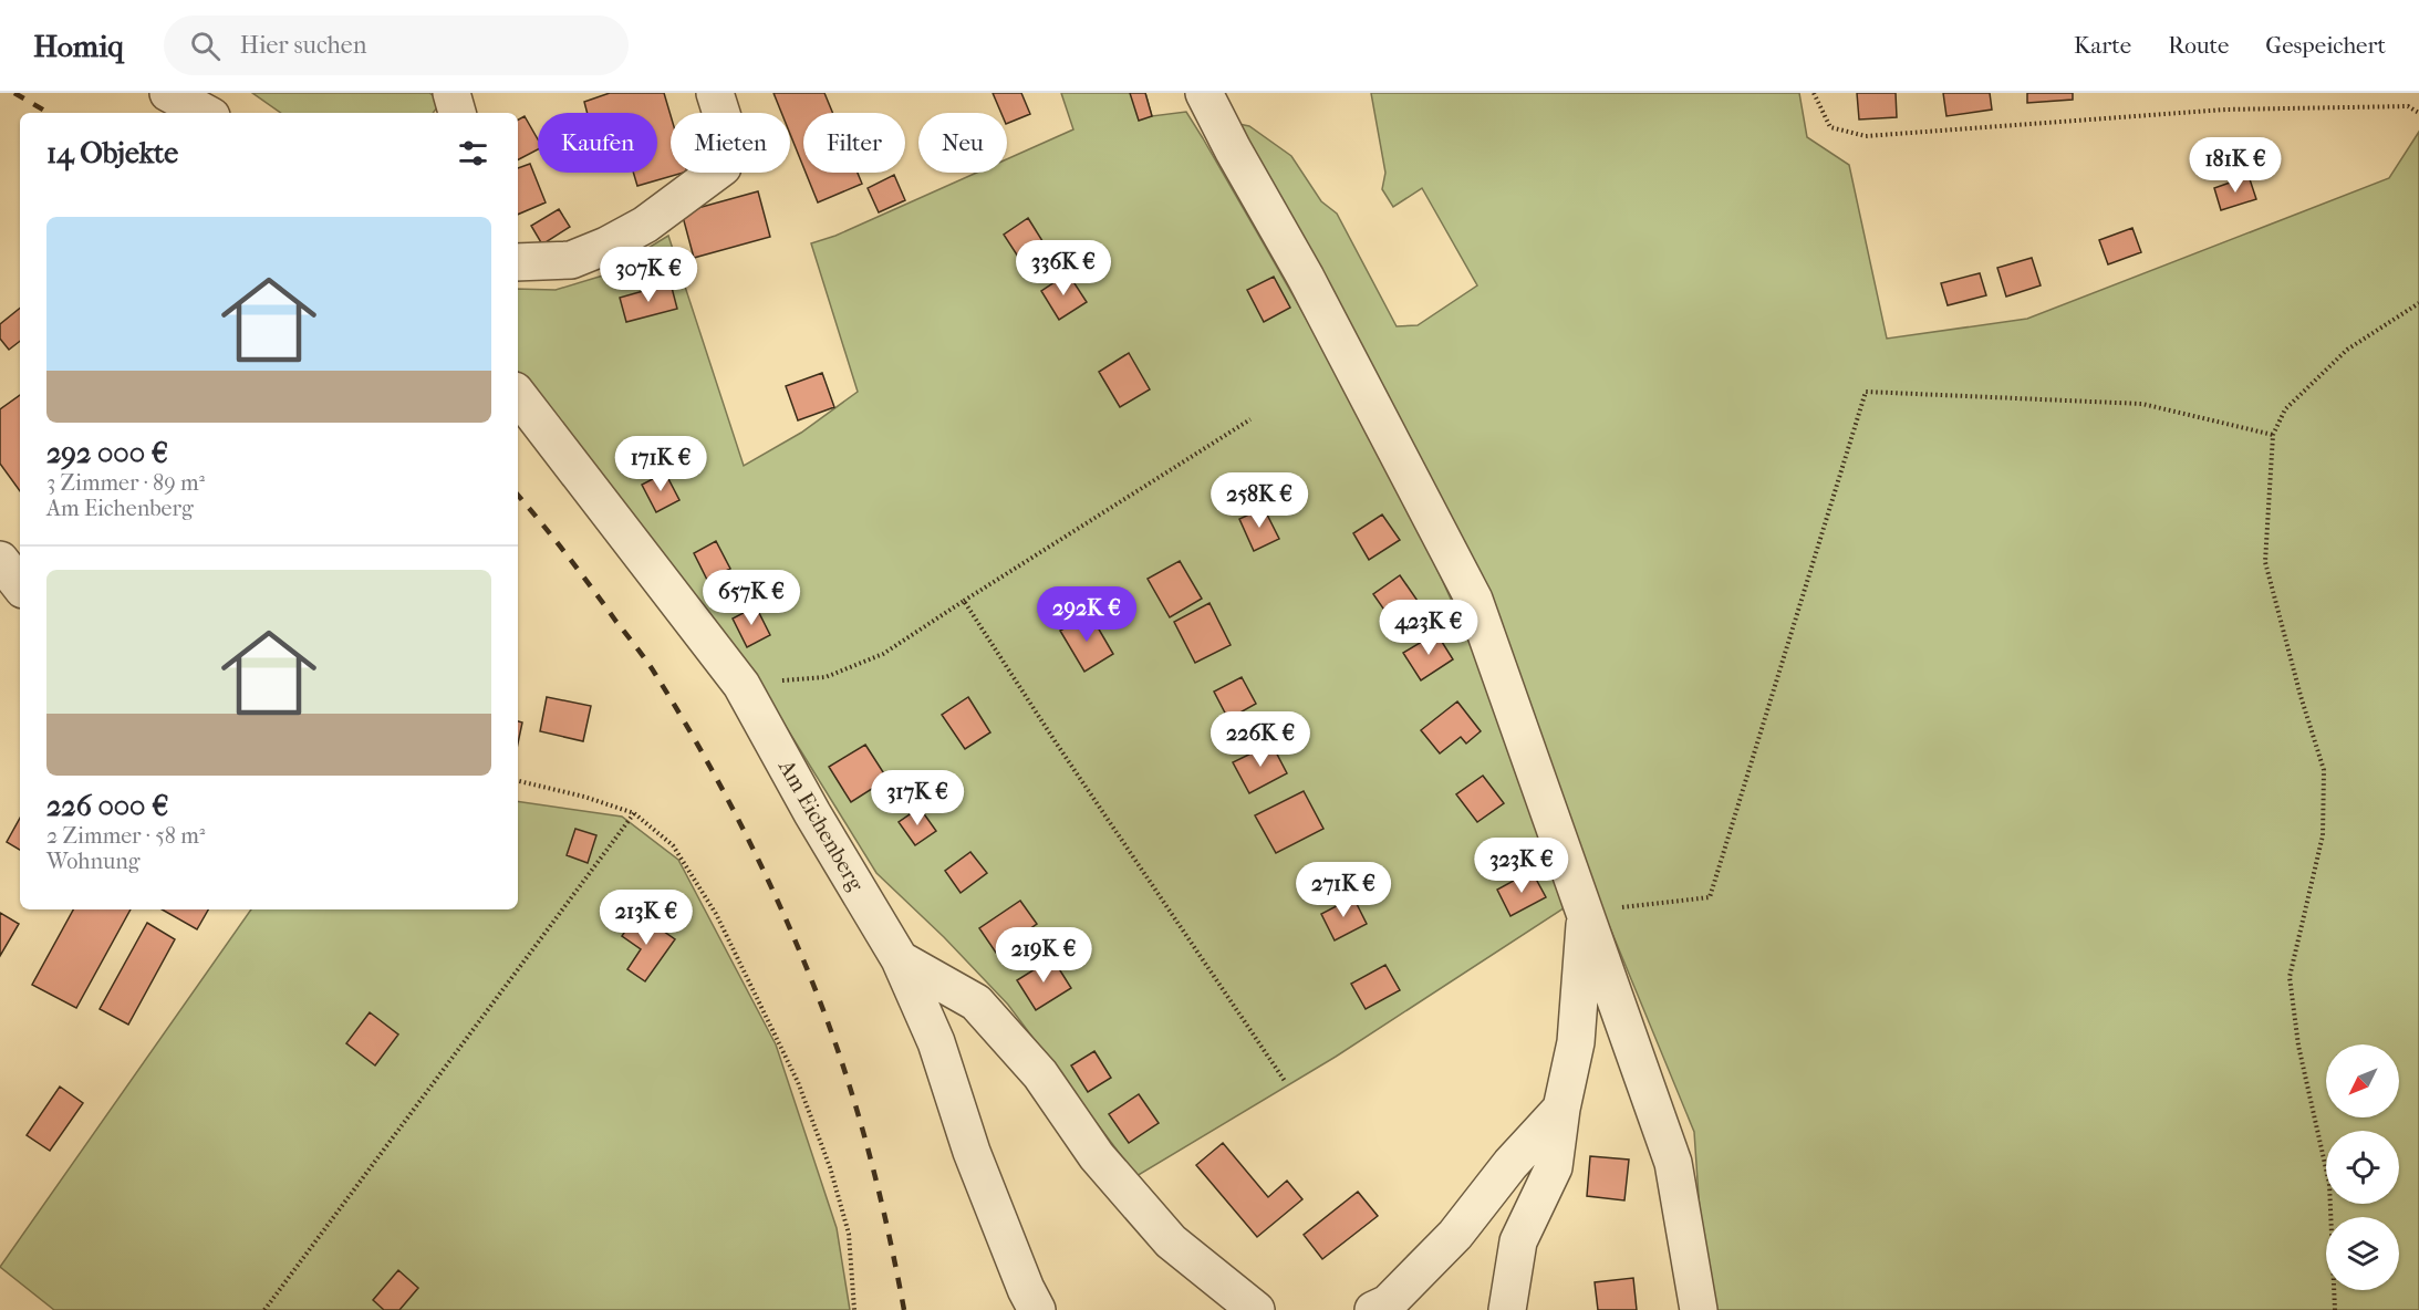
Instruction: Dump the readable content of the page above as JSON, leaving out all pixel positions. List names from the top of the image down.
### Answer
{
  "streets": {
    "street": ["Am Eichenberg"]
  },
  "north": "bottom left",
  "page": {
    "header": "Homiq",
    "search": "Hier suchen",
    "nav": ["Karte", "Route", "Gespeichert"],
    "chip": [
      "Kaufen",
      "Mieten",
      "Filter",
      "Neu"
    ],
    "heading": "14 Objekte",
    "price": [
      "181K €",
      "336K €",
      "307K €",
      "171K €",
      "258K €",
      "657K €",
      "292K €",
      "423K €",
      "226K €",
      "317K €",
      "323K €",
      "271K €",
      "213K €",
      "219K €"
    ],
    "list": [
      {
        "name": "292 000 €",
        "note": "3 Zimmer · 89 m² · Am Eichenberg"
      },
      {
        "name": "226 000 €",
        "note": "2 Zimmer · 58 m² · Wohnung"
      }
    ]
  }
}
